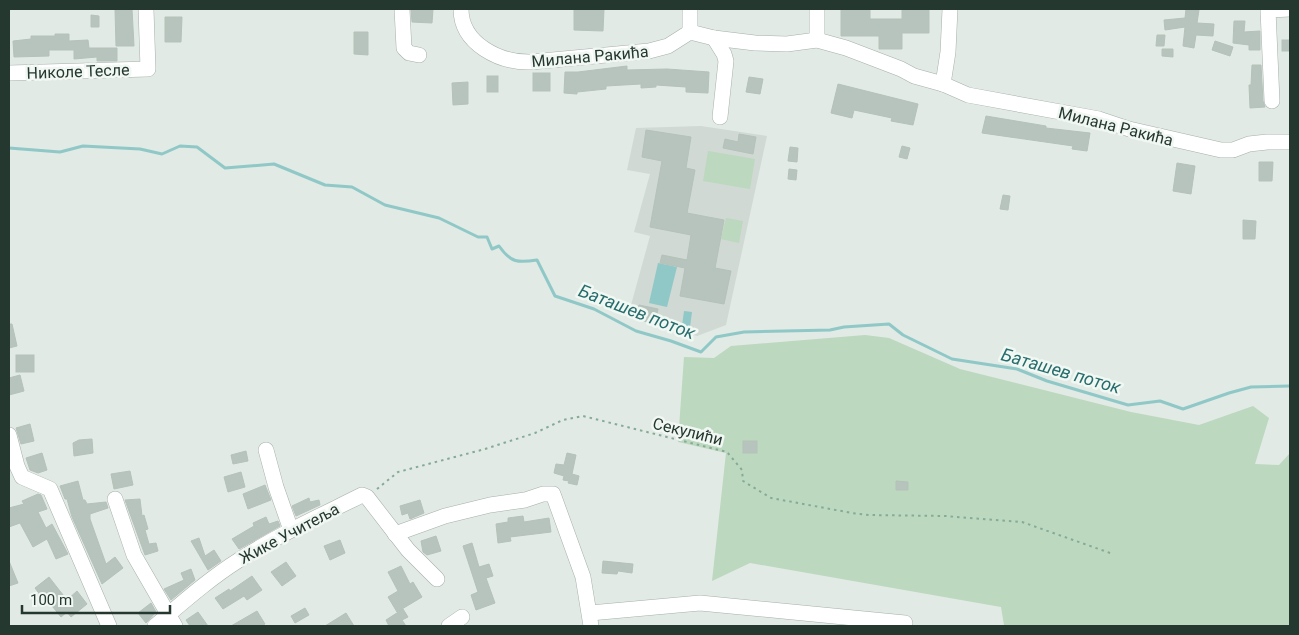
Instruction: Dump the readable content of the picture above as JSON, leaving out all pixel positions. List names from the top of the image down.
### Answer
{
  "streets": {
    "street": ["Милана Ракића", "Николе Тесле", "Жике Учитеља"],
    "path": ["Секулићи"]
  },
  "crossings": [
    ["Секулићи", "Жике Учитеља"]
  ],
  "water": ["Баташев поток"],
  "scale_bar": "100 m"
}
